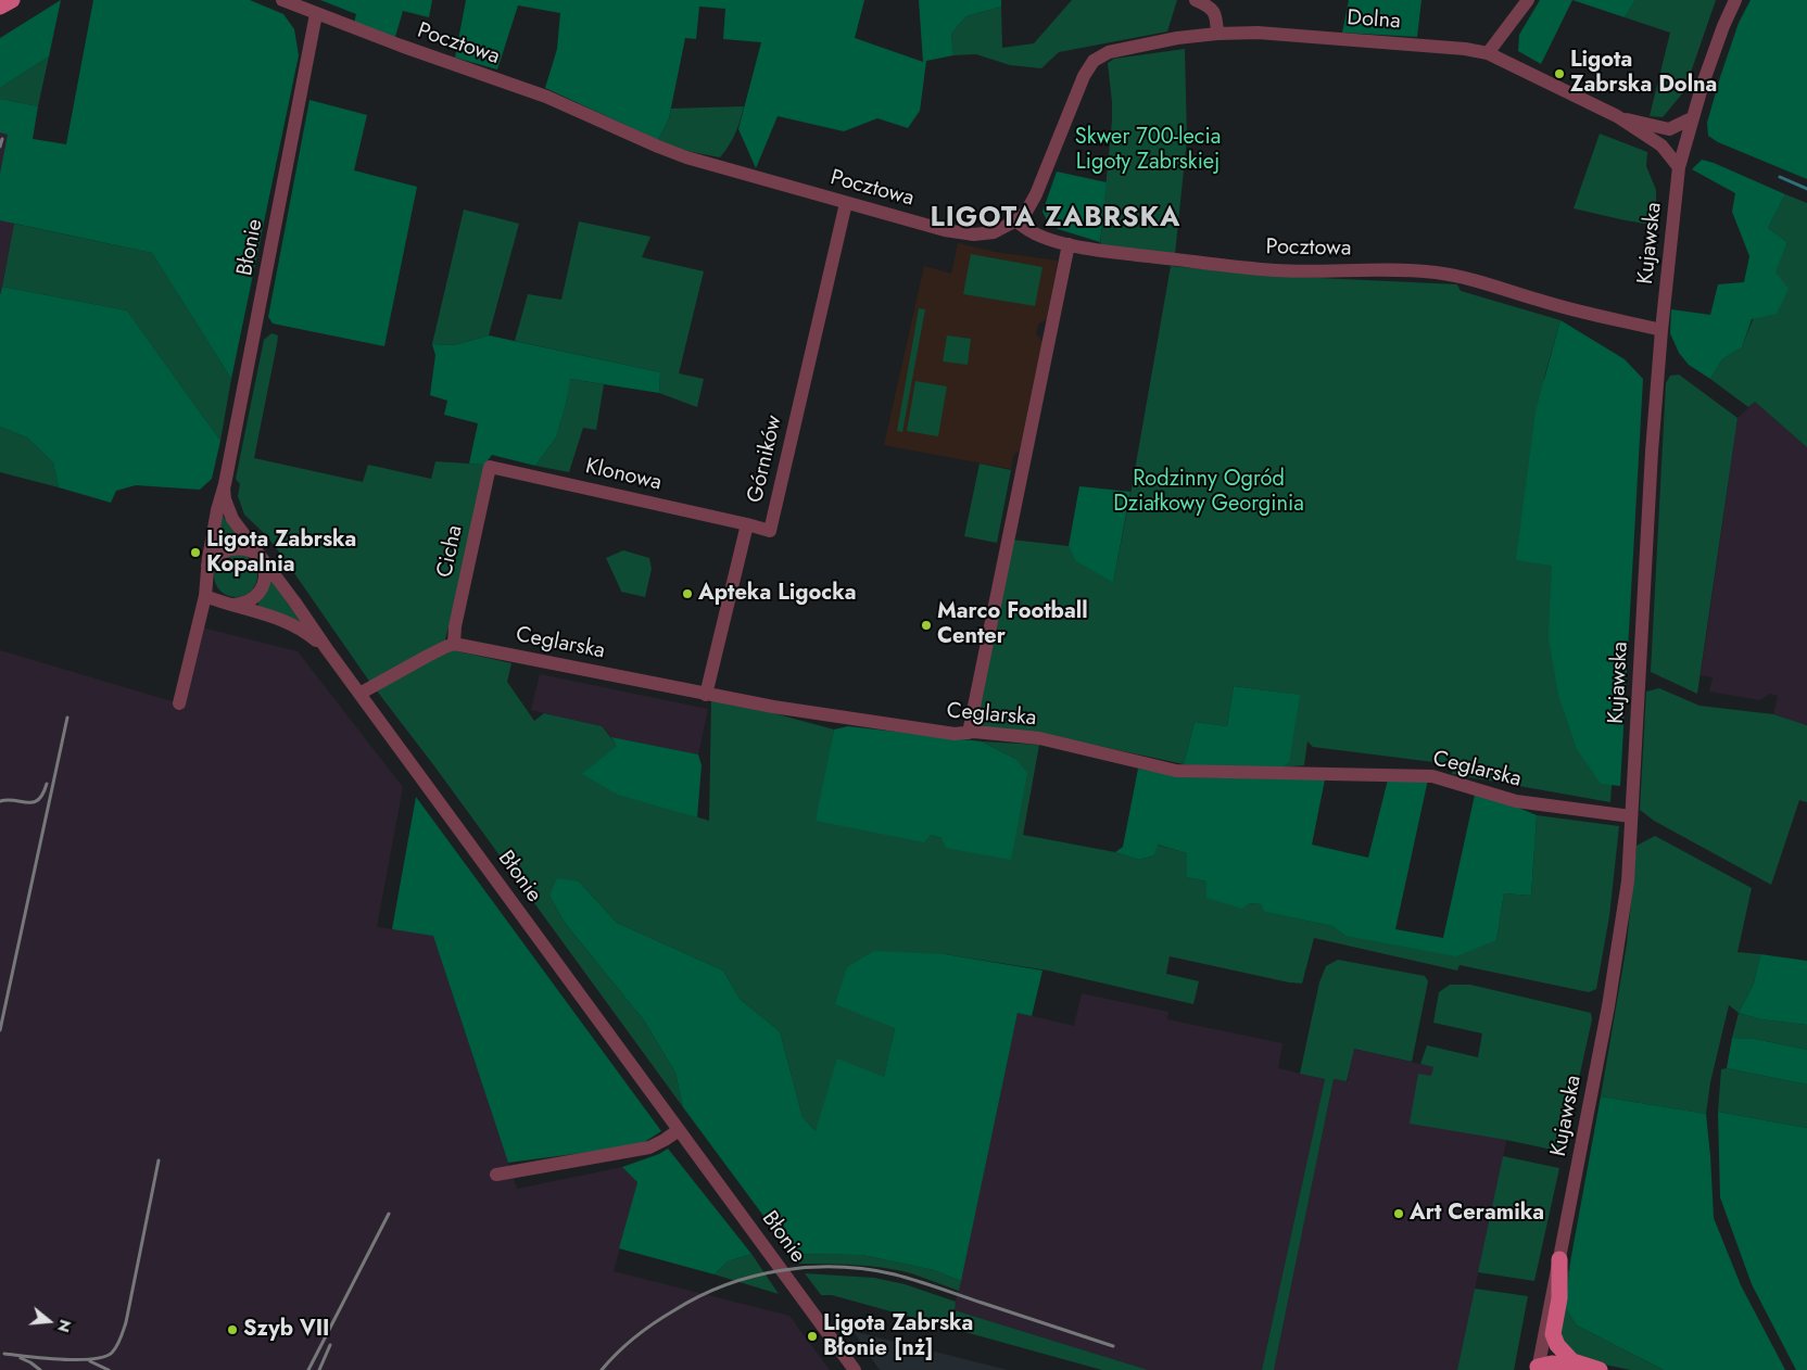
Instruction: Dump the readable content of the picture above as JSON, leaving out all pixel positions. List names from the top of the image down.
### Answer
{
  "streets": {
    "street": [
      "Dolna",
      "Pocztowa",
      "Kujawska",
      "Błonie",
      "Górników",
      "Klonowa",
      "Cicha",
      "Ceglarska"
    ]
  },
  "crossings": [
    ["Dolna", "Pocztowa"],
    ["Dolna", "Kujawska"],
    ["Pocztowa", "Kujawska"],
    ["Pocztowa", "Błonie"],
    ["Pocztowa", "Górników"],
    ["Kujawska", "Ceglarska"],
    ["Górników", "Klonowa"],
    ["Górników", "Ceglarska"],
    ["Klonowa", "Cicha"],
    ["Cicha", "Ceglarska"]
  ],
  "districts": ["LIGOTA ZABRSKA"],
  "parks": ["Skwer 700-lecia Ligoty Zabrskiej", "Rodzinny Ogród Działkowy Georginia"],
  "places": [
    "Ligota Zabrska Dolna",
    "Ligota Zabrska Kopalnia",
    "Apteka Ligocka",
    "Marco Football Center",
    "Art Ceramika",
    "Szyb VII",
    "Ligota Zabrska Błonie [nż]"
  ],
  "north": "right"
}
